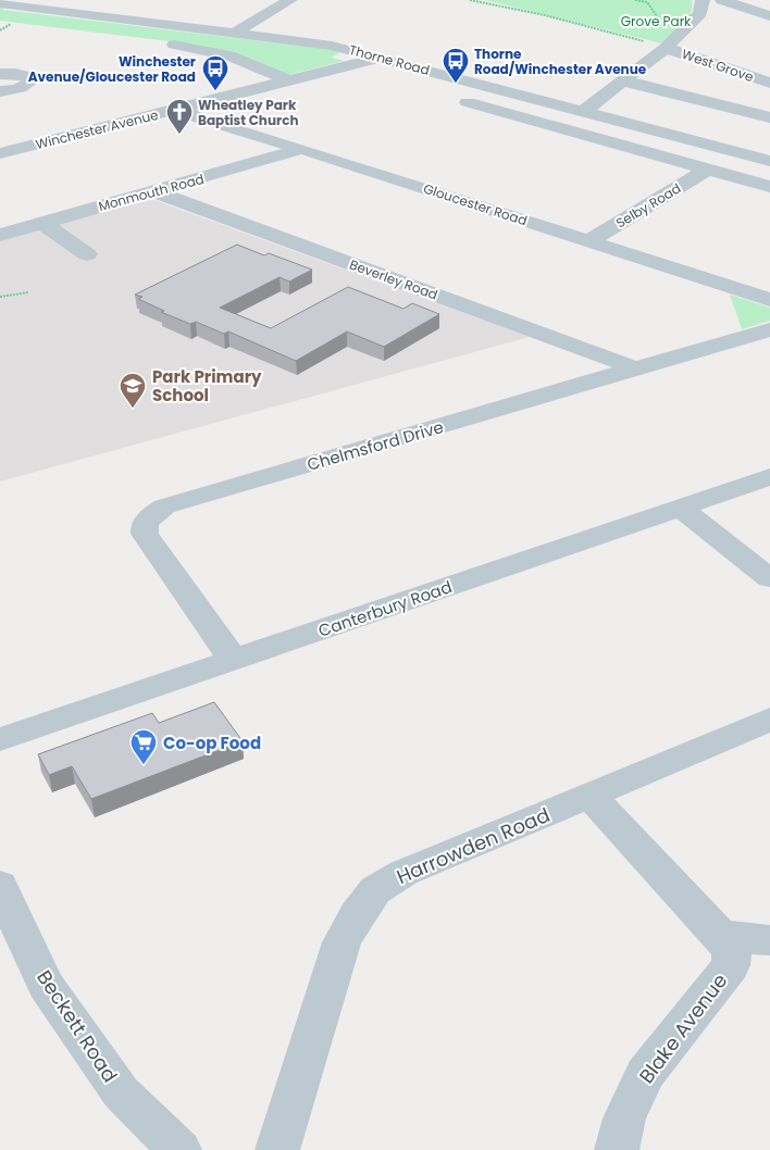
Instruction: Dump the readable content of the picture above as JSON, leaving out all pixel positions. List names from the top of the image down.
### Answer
{
  "streets": {
    "street": [
      "Thorne Road",
      "West Grove",
      "Winchester Avenue",
      "Monmouth Road",
      "Gloucester Road",
      "Selby Road",
      "Beverley Road",
      "Chelmsford Drive",
      "Canterbury Road",
      "Harrowden Road",
      "Beckett Road",
      "Blake Avenue"
    ]
  },
  "crossings": [
    ["Thorne Road", "Winchester Avenue"],
    ["Winchester Avenue", "Gloucester Road"],
    ["Monmouth Road", "Gloucester Road"],
    ["Monmouth Road", "Beverley Road"],
    ["Gloucester Road", "Selby Road"],
    ["Beverley Road", "Chelmsford Drive"],
    ["Chelmsford Drive", "Canterbury Road"],
    ["Harrowden Road", "Blake Avenue"]
  ],
  "parks": ["Grove Park"],
  "places": {
    "bus stop": ["Thorne Road/Winchester Avenue", "Winchester Avenue/Gloucester Road"],
    "church": ["Wheatley Park Baptist Church"],
    "school or university": ["Park Primary School"],
    "supermarket": ["Co-op Food"]
  }
}
